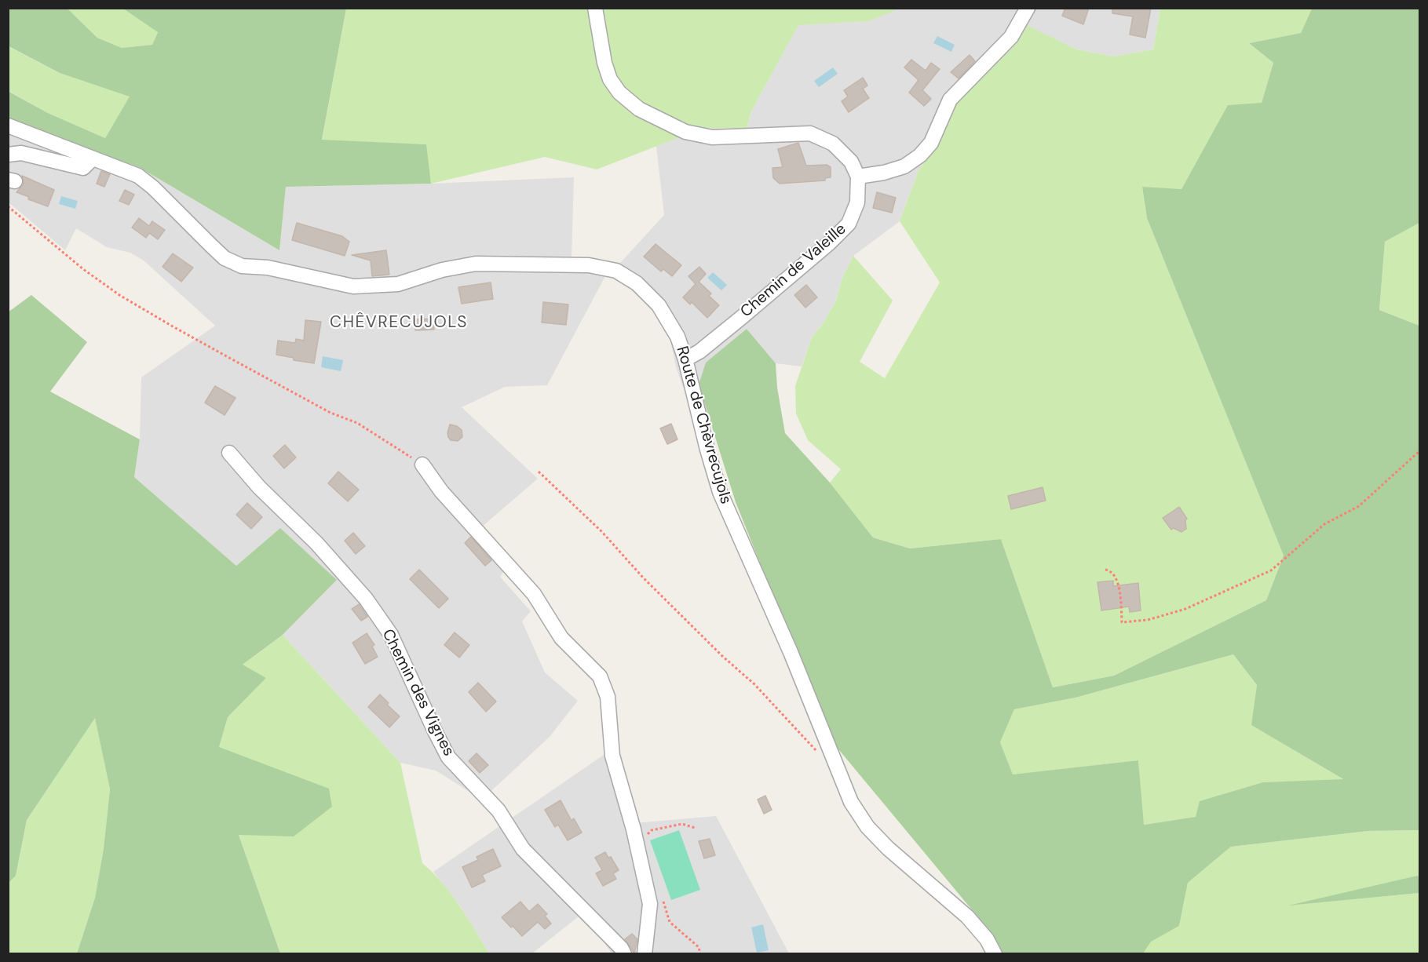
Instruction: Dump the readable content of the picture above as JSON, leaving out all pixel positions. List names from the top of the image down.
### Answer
{
  "streets": {
    "street": ["Chemin de Valeille", "Route de Chèvrecujols", "Chemin des Vignes"]
  },
  "crossings": [
    ["Chemin de Valeille", "Route de Chèvrecujols"]
  ],
  "districts": ["CHÊVRECUJOLS"]
}
